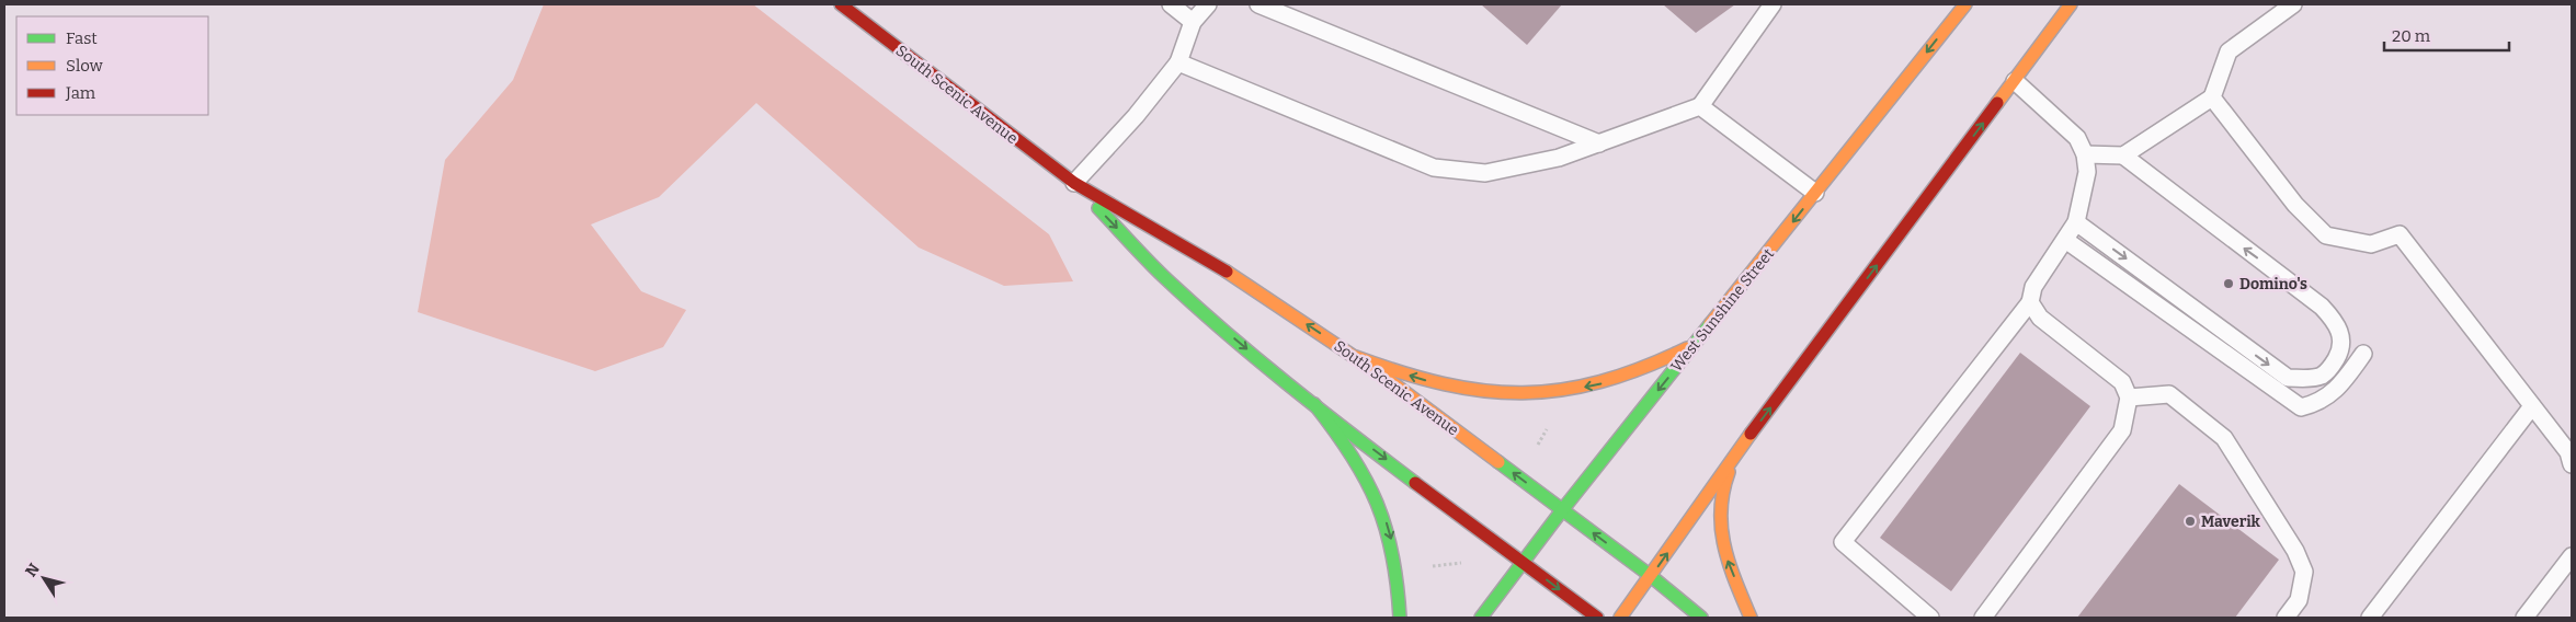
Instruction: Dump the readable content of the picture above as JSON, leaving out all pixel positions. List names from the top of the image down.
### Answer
{
  "streets": {
    "main road": ["South Scenic Avenue", "West Sunshine Street"]
  },
  "crossings": [
    ["South Scenic Avenue", "West Sunshine Street"]
  ],
  "places": ["Domino's", "Maverik"],
  "legend": ["Fast", "Slow", "Jam"],
  "scale_bar": "20 m",
  "north": "top left"
}
